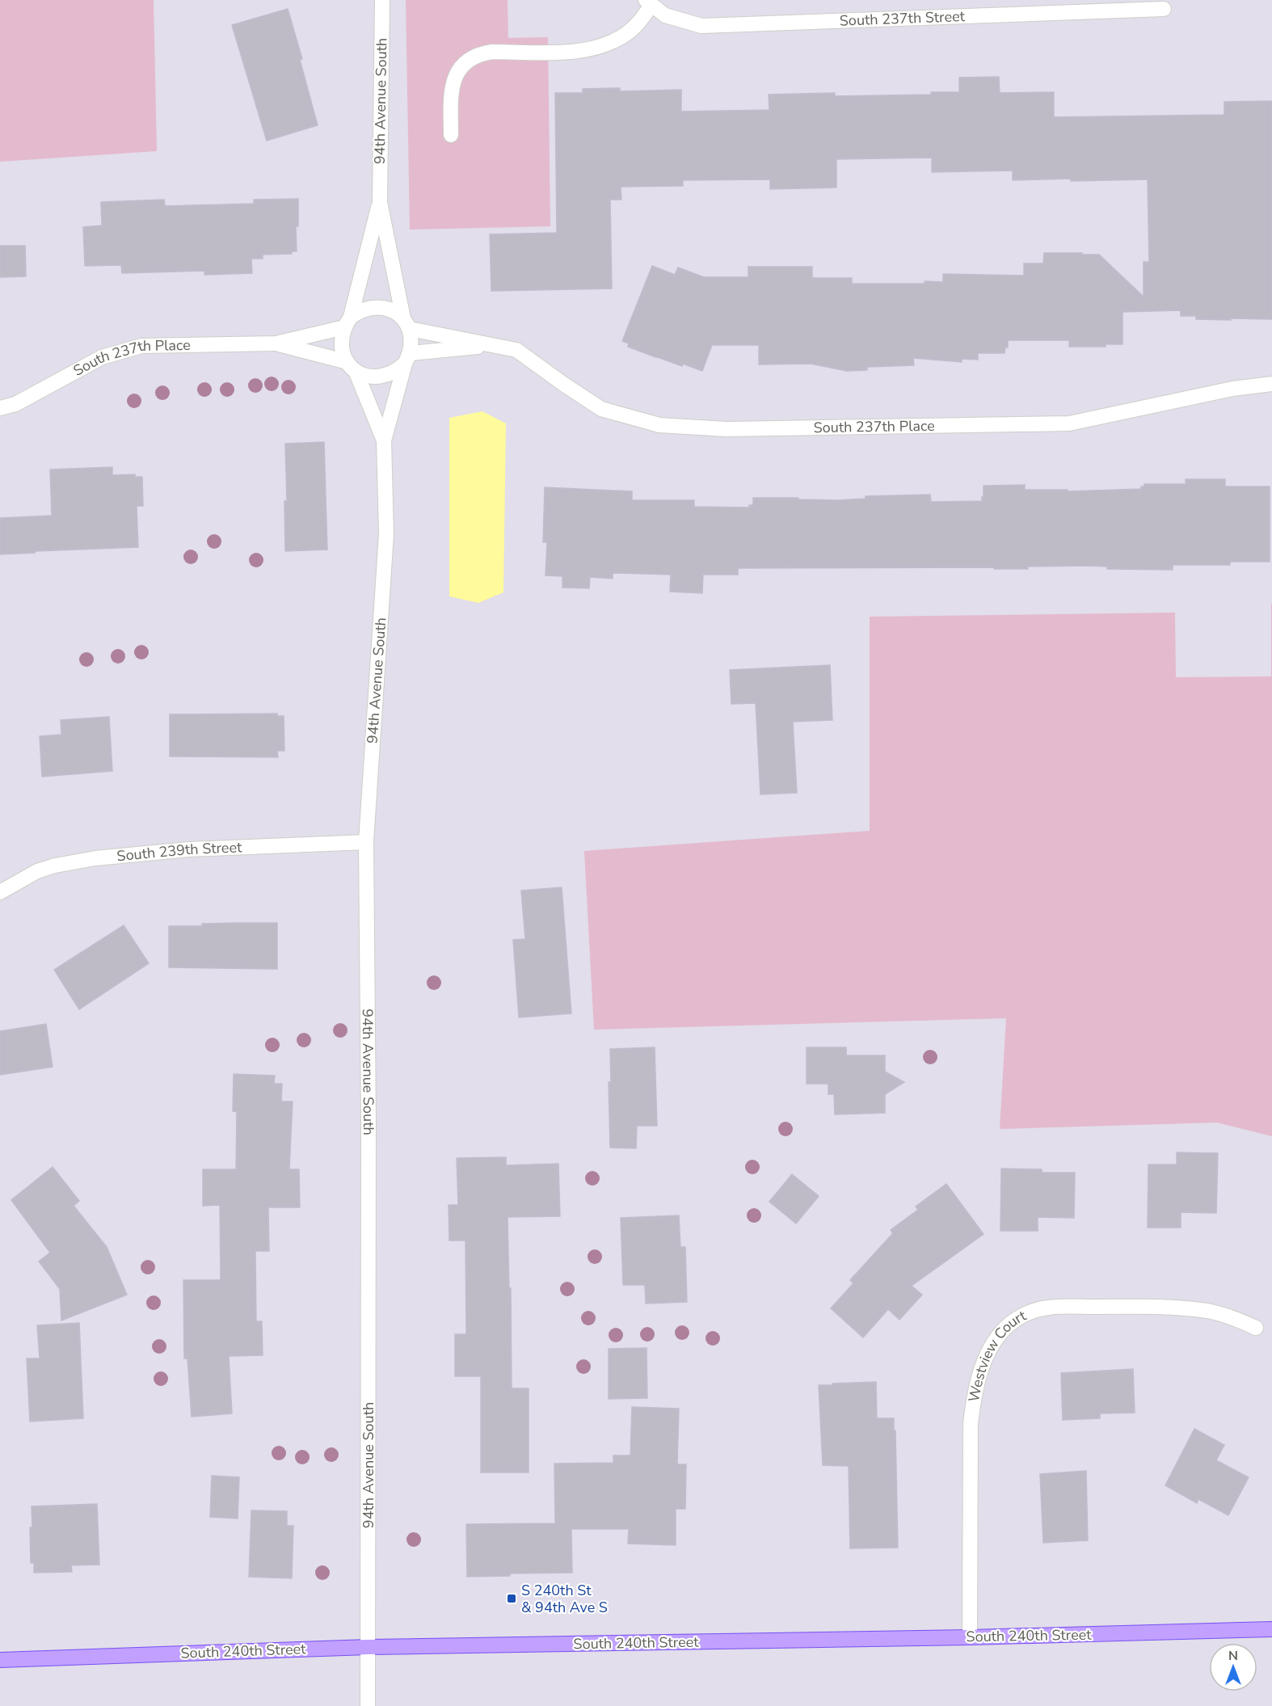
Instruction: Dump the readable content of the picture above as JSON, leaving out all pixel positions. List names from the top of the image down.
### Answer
{
  "streets": {
    "main road": ["South 240th Street"],
    "street": [
      "South 237th Street",
      "94th Avenue South",
      "South 237th Place",
      "South 239th Street",
      "Westview Court"
    ]
  },
  "crossings": [
    ["94th Avenue South", "South 237th Place"],
    ["94th Avenue South", "South 239th Street"],
    ["94th Avenue South", "South 240th Street"],
    ["Westview Court", "South 240th Street"]
  ],
  "places": {
    "transit": ["S 240th St & 94th Ave S"]
  },
  "north": "top"
}
